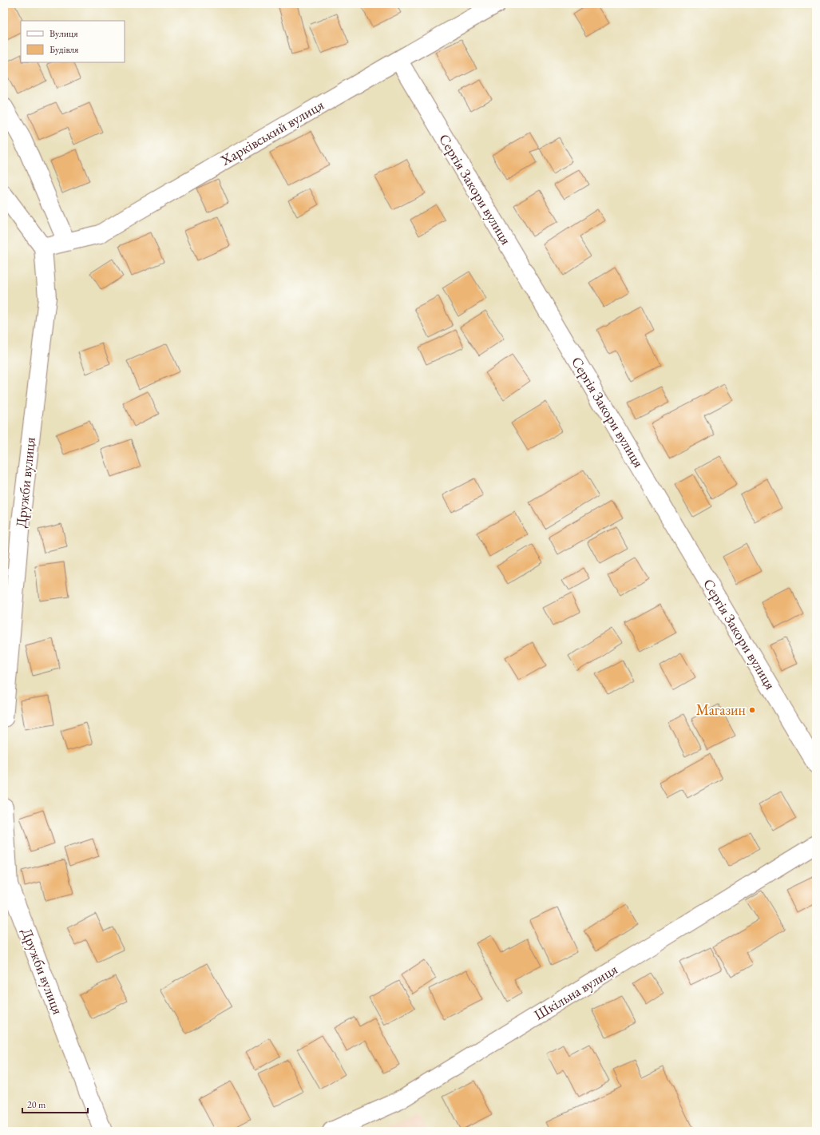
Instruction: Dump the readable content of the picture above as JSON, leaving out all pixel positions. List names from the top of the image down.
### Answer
{
  "streets": {
    "street": [
      "Харківський вулиця",
      "Сергія Закори вулиця",
      "Дружби вулиця",
      "Шкільна вулиця"
    ]
  },
  "crossings": [
    ["Харківський вулиця", "Сергія Закори вулиця"],
    ["Харківський вулиця", "Дружби вулиця"]
  ],
  "places": ["Магазин"],
  "legend": ["Вулиця", "Будівля"],
  "scale_bar": "20 m"
}
